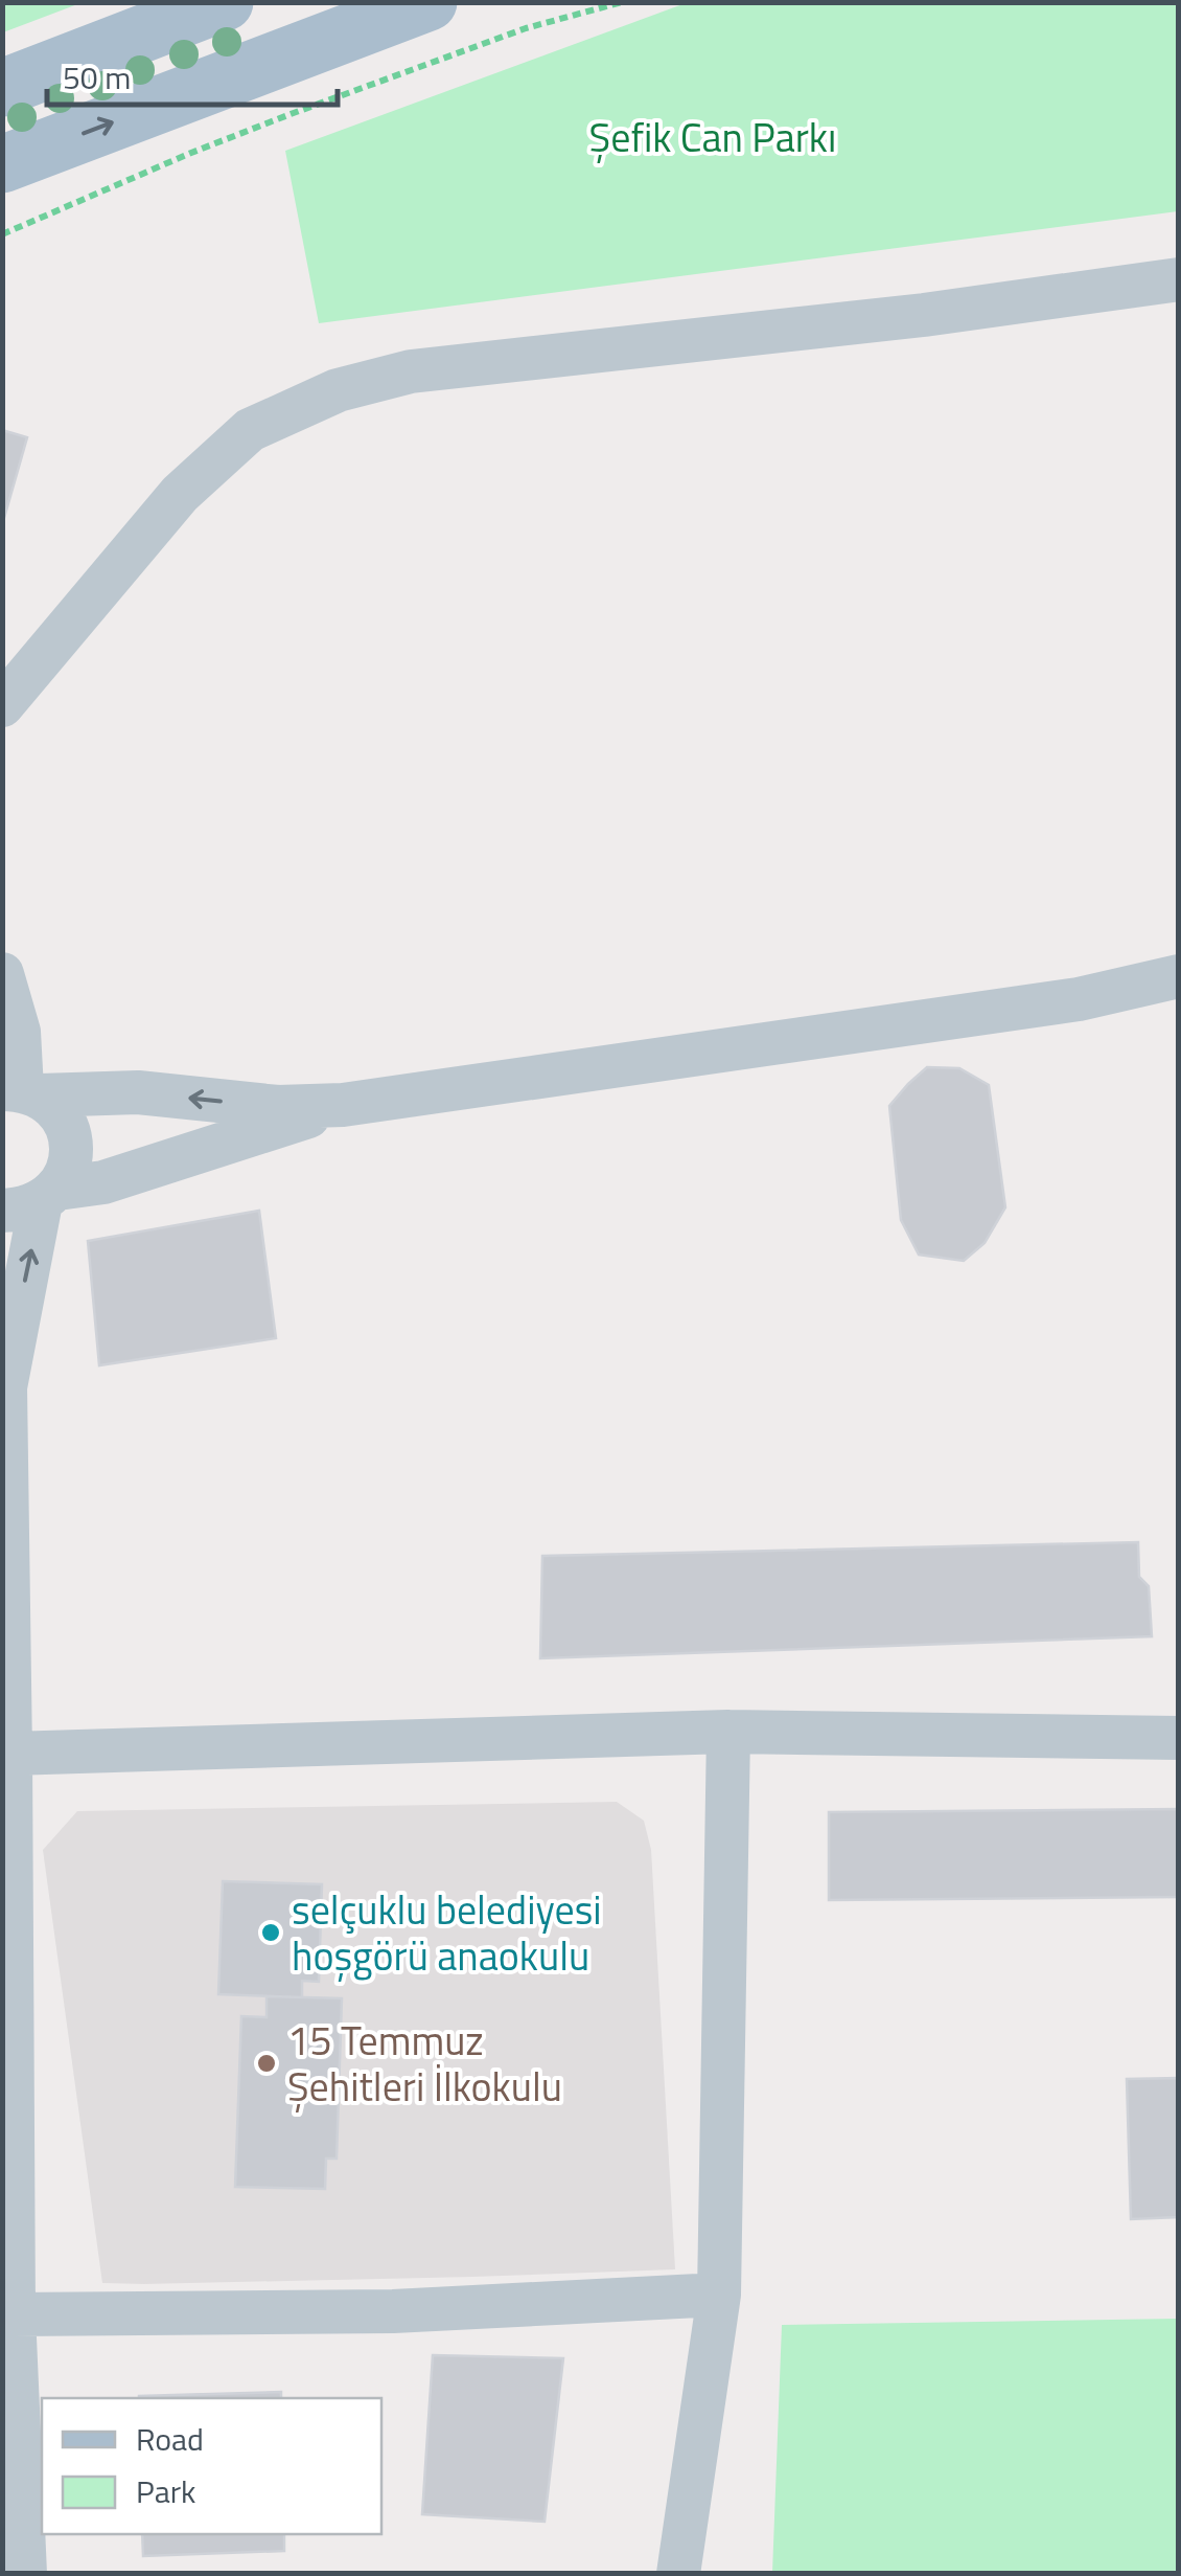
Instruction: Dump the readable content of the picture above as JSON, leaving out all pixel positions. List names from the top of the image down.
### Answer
{
  "parks": ["Şefik Can Parkı"],
  "places": ["selçuklu belediyesi hoşgörü anaokulu", "15 Temmuz Şehitleri İlkokulu"],
  "legend": ["Road", "Park"],
  "scale_bar": "50 m"
}
